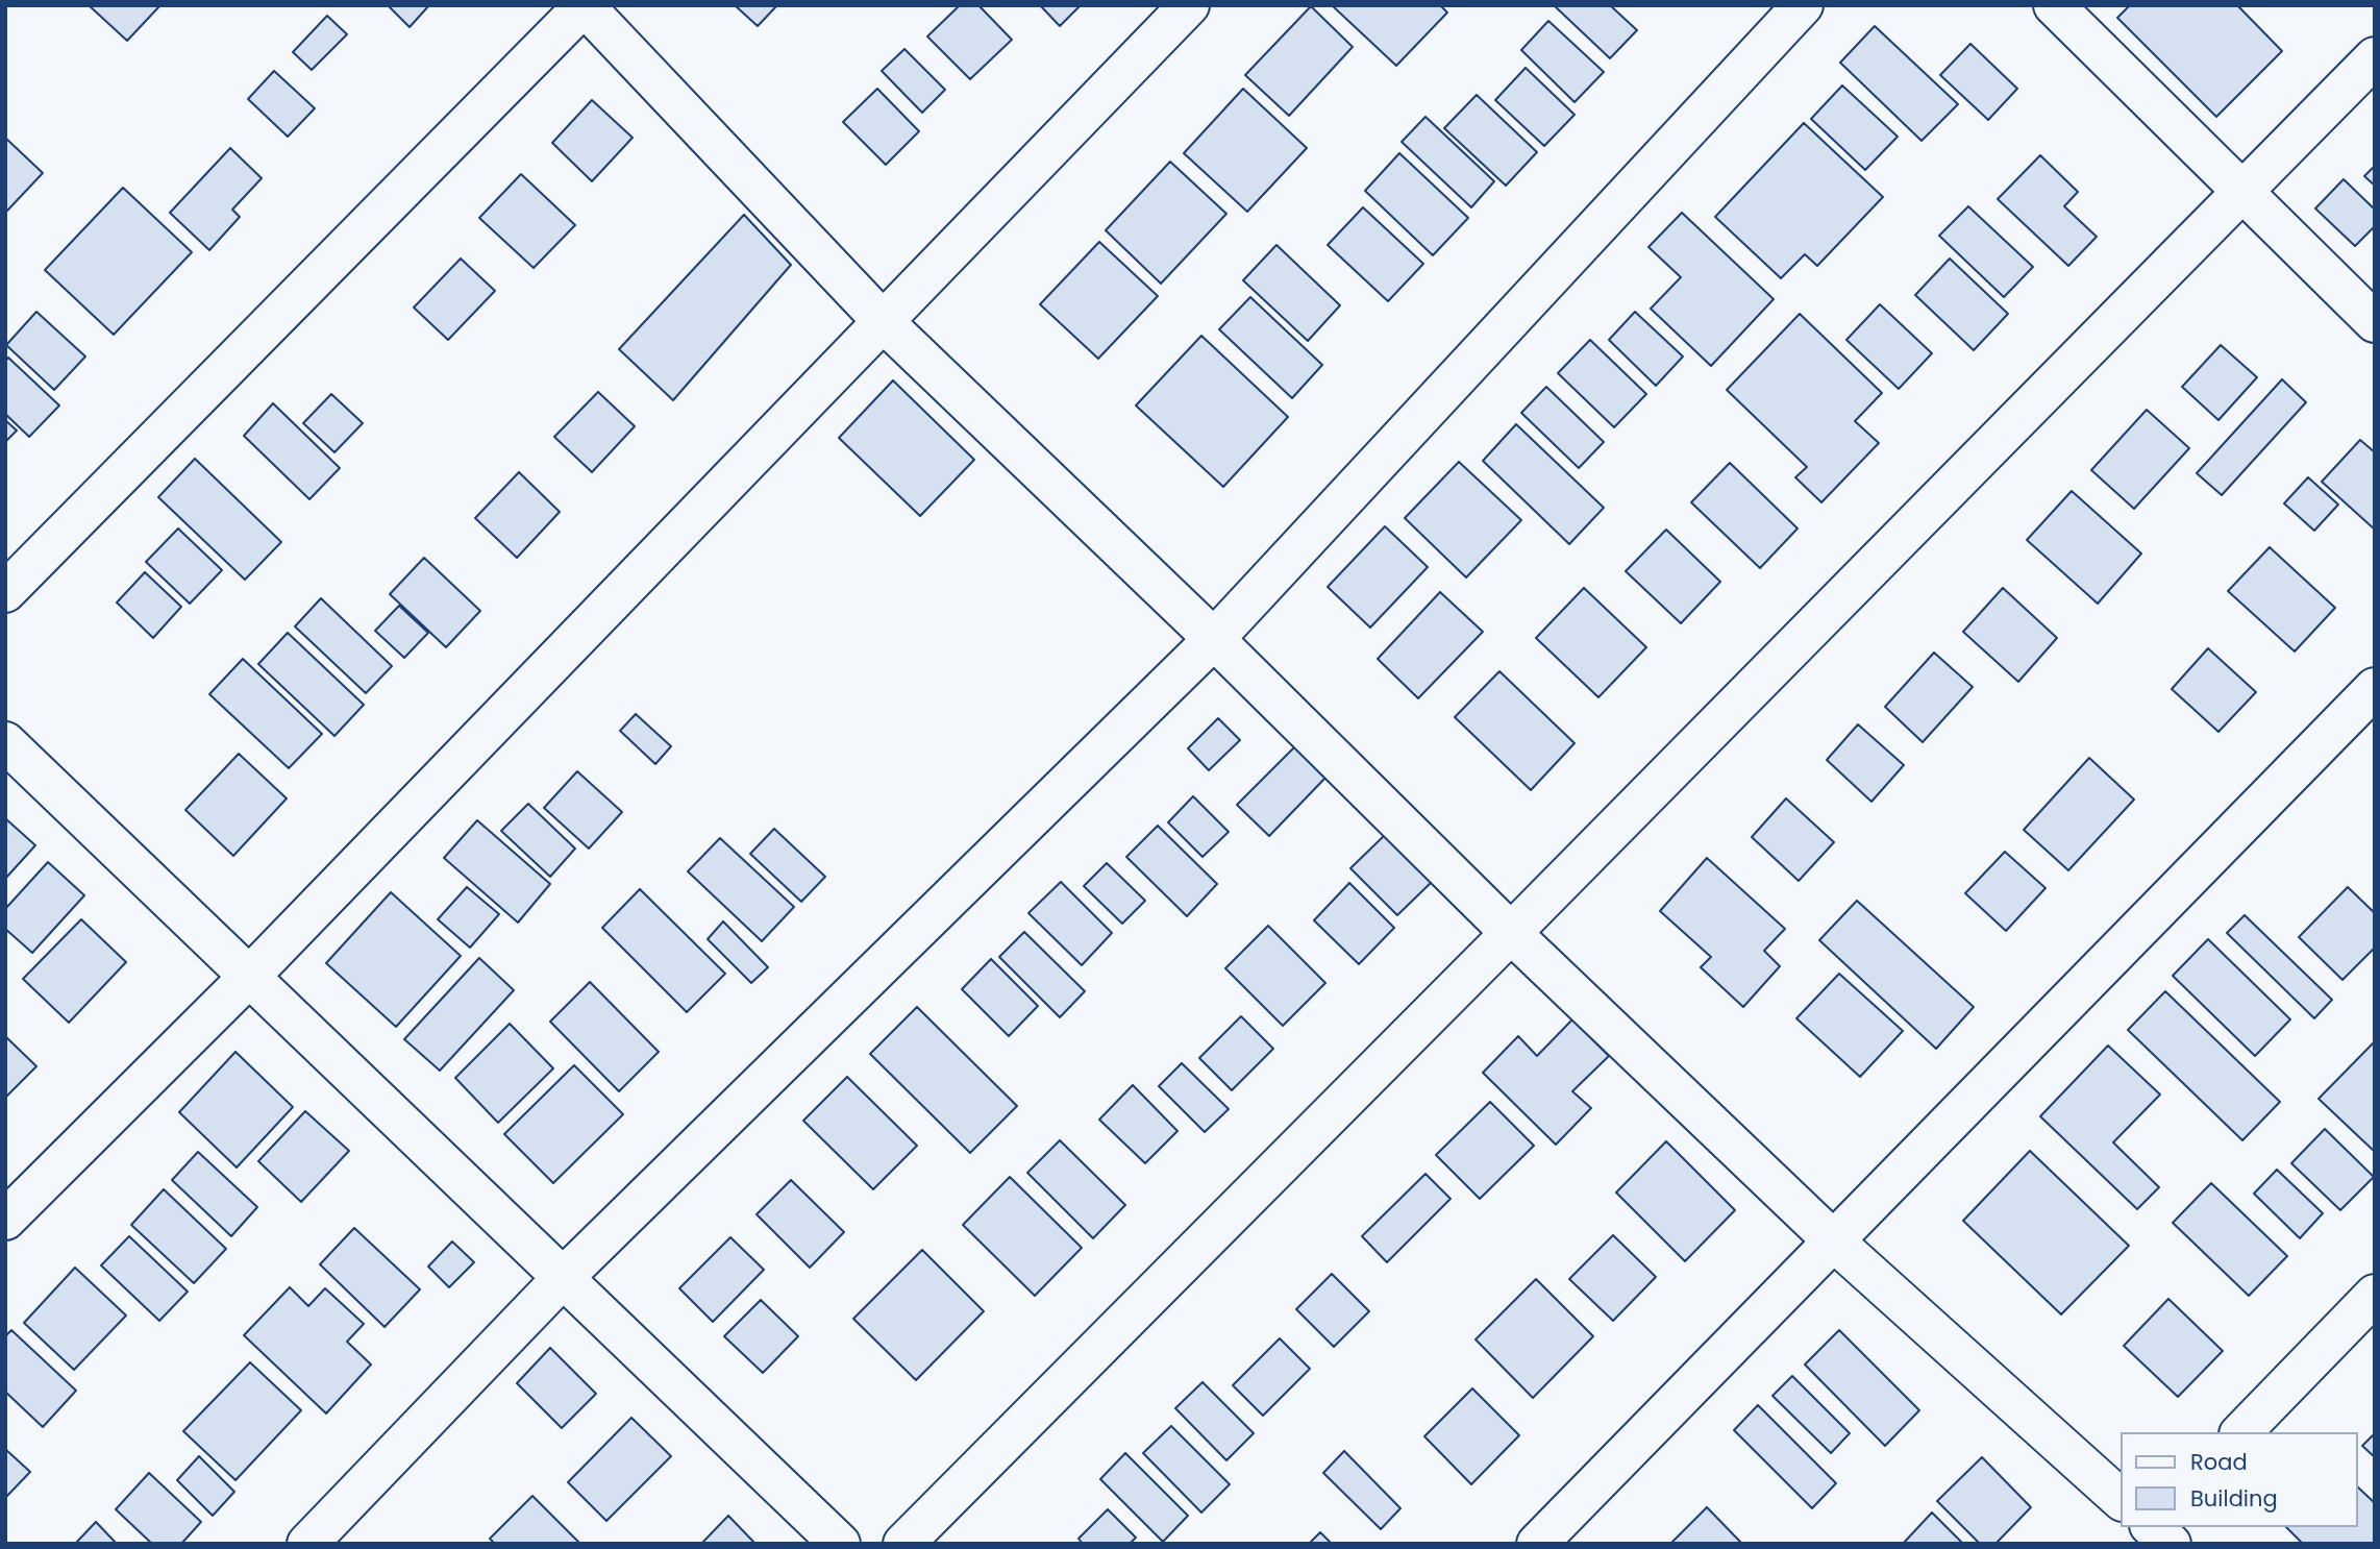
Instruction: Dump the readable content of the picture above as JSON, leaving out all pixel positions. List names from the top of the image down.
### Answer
{
  "legend": ["Road", "Building"]
}
